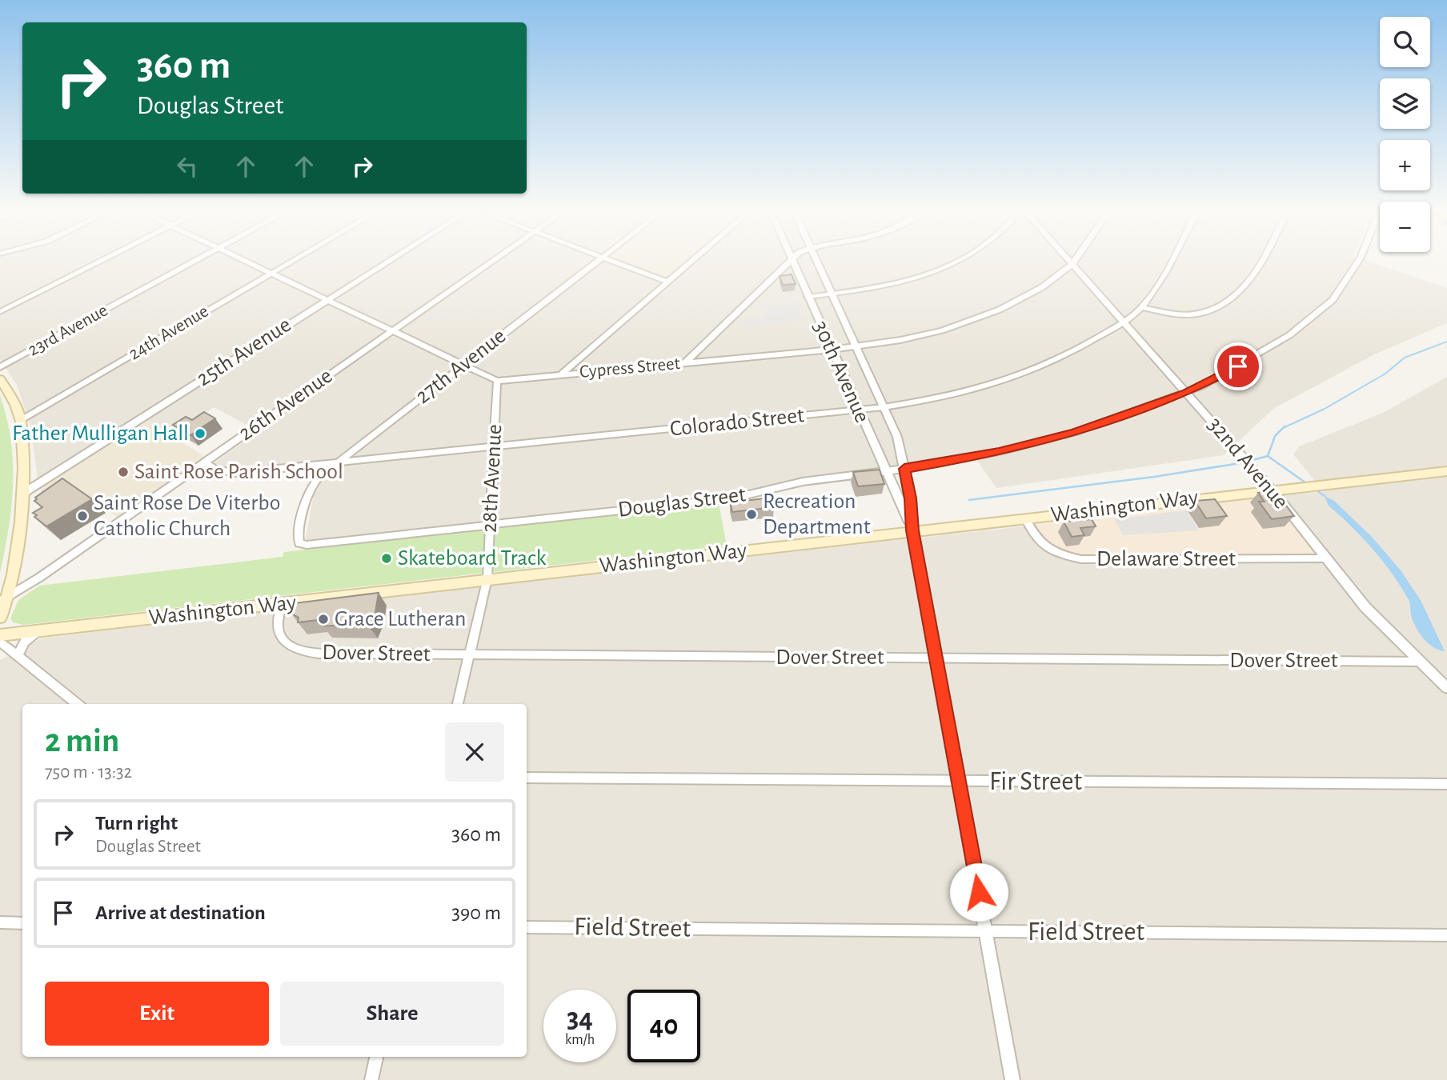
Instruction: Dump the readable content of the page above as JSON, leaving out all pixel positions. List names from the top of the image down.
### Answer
{
  "streets": {
    "main road": ["Washington Way"],
    "street": [
      "23rd Avenue",
      "24th Avenue",
      "25th Avenue",
      "27th Avenue",
      "Cypress Street",
      "30th Avenue",
      "26th Avenue",
      "Colorado Street",
      "32nd Avenue",
      "28th Avenue",
      "Douglas Street",
      "Delaware Street",
      "Dover Street",
      "Fir Street",
      "Field Street"
    ]
  },
  "crossings": [
    ["27th Avenue", "Colorado Street"],
    ["27th Avenue", "Douglas Street"],
    ["Cypress Street", "30th Avenue"],
    ["Cypress Street", "32nd Avenue"],
    ["Cypress Street", "28th Avenue"],
    ["30th Avenue", "Colorado Street"],
    ["30th Avenue", "Douglas Street"],
    ["30th Avenue", "Washington Way"],
    ["30th Avenue", "Dover Street"],
    ["30th Avenue", "Fir Street"],
    ["30th Avenue", "Field Street"],
    ["26th Avenue", "Colorado Street"],
    ["Colorado Street", "32nd Avenue"],
    ["Colorado Street", "28th Avenue"],
    ["32nd Avenue", "Douglas Street"],
    ["32nd Avenue", "Washington Way"],
    ["32nd Avenue", "Delaware Street"],
    ["32nd Avenue", "Dover Street"],
    ["28th Avenue", "Douglas Street"],
    ["28th Avenue", "Washington Way"],
    ["28th Avenue", "Dover Street"],
    ["Washington Way", "Delaware Street"],
    ["Washington Way", "Dover Street"]
  ],
  "places": [
    "Father Mulligan Hall",
    "Saint Rose Parish School",
    "Recreation Department",
    "Saint Rose De Viterbo Catholic Church",
    "Skateboard Track",
    "Grace Lutheran"
  ],
  "page": {
    "map_buttons": ["+", "−"],
    "turn": ["360 m", "Douglas Street"],
    "heading": ["2 min", "750 m · 13:32"],
    "list": [
      {
        "name": "Turn right",
        "note": "Douglas Street",
        "value": "360 m"
      },
      {
        "name": "Arrive at destination",
        "value": "390 m"
      }
    ],
    "buttons": ["Exit", "Share"],
    "speed": "34 km/h",
    "limit": "40"
  }
}
